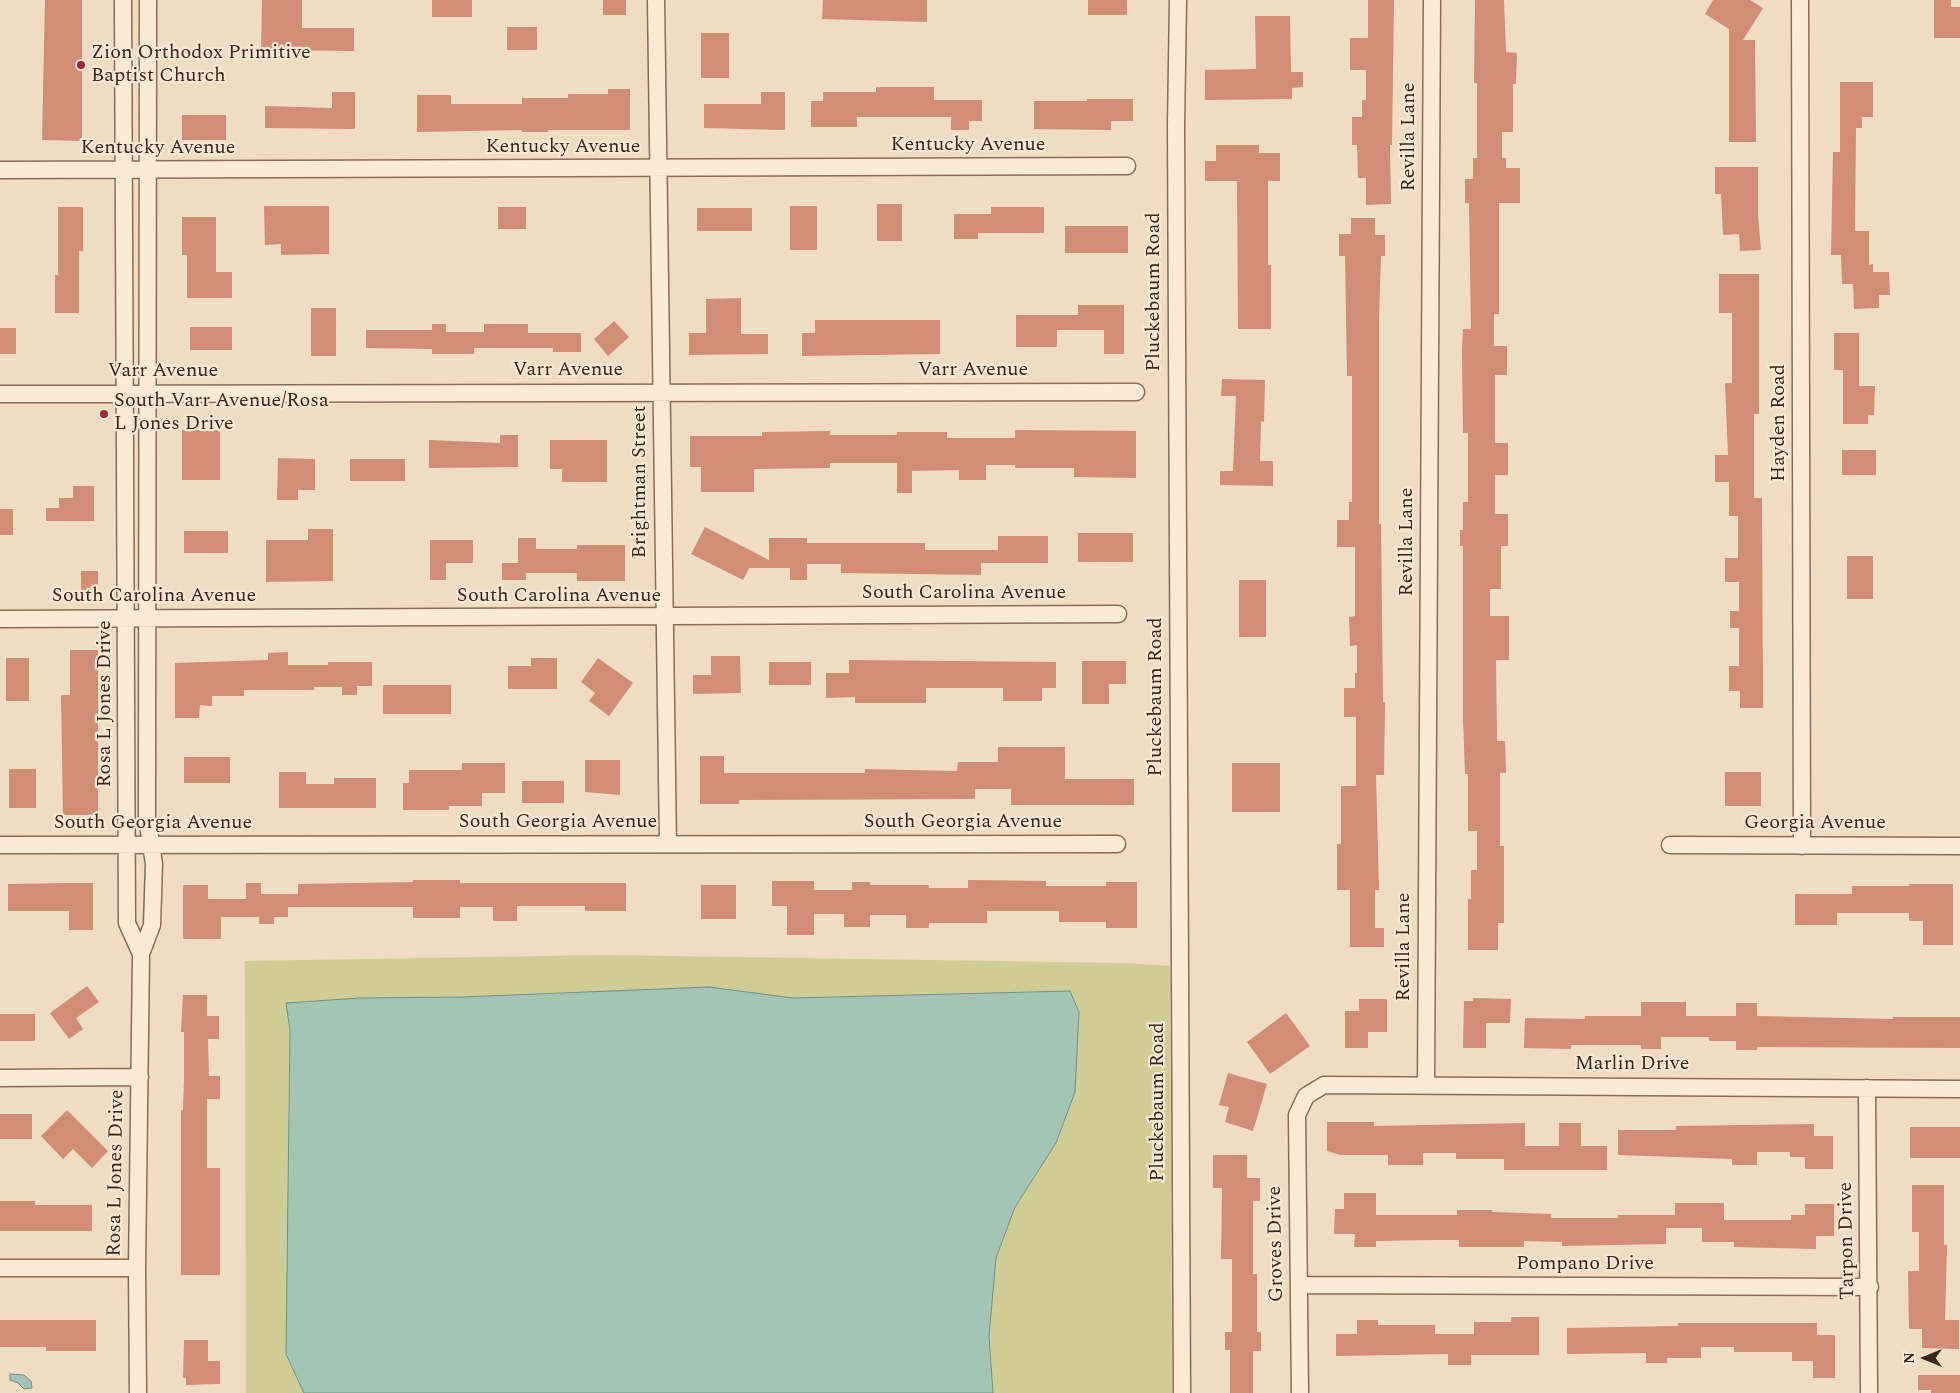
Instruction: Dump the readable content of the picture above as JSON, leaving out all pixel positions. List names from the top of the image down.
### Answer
{
  "streets": {
    "street": [
      "Revilla Lane",
      "Kentucky Avenue",
      "Pluckebaum Road",
      "Varr Avenue",
      "Hayden Road",
      "Brightman Street",
      "South Carolina Avenue",
      "Rosa L Jones Drive",
      "South Georgia Avenue",
      "Georgia Avenue",
      "Marlin Drive",
      "Tarpon Drive",
      "Groves Drive",
      "Pompano Drive"
    ]
  },
  "crossings": [
    ["Revilla Lane", "Marlin Drive"],
    ["Kentucky Avenue", "Brightman Street"],
    ["Kentucky Avenue", "Rosa L Jones Drive"],
    ["Varr Avenue", "Brightman Street"],
    ["Varr Avenue", "Rosa L Jones Drive"],
    ["Hayden Road", "Georgia Avenue"],
    ["Brightman Street", "South Carolina Avenue"],
    ["Brightman Street", "South Georgia Avenue"],
    ["South Carolina Avenue", "Rosa L Jones Drive"],
    ["Rosa L Jones Drive", "South Georgia Avenue"],
    ["Marlin Drive", "Tarpon Drive"],
    ["Marlin Drive", "Groves Drive"],
    ["Tarpon Drive", "Pompano Drive"],
    ["Groves Drive", "Pompano Drive"]
  ],
  "places": ["Zion Orthodox Primitive Baptist Church", "South Varr Avenue/Rosa L Jones Drive"],
  "north": "left"
}
